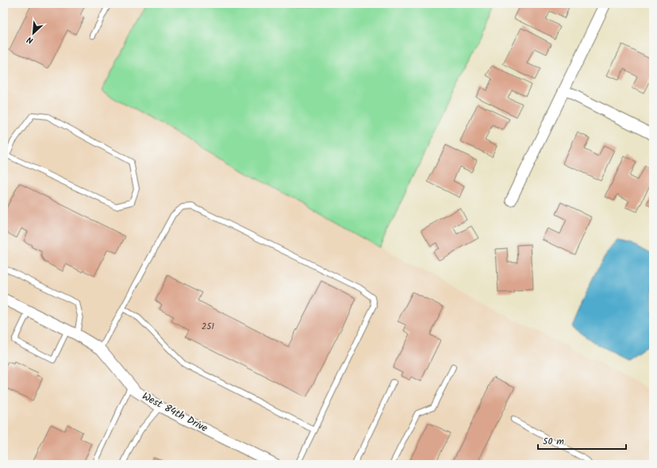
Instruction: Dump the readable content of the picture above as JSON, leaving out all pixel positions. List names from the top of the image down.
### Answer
{
  "streets": {
    "street": ["West 84th Drive"]
  },
  "house_numbers": ["251"],
  "scale_bar": "50 m",
  "north": "bottom left"
}
